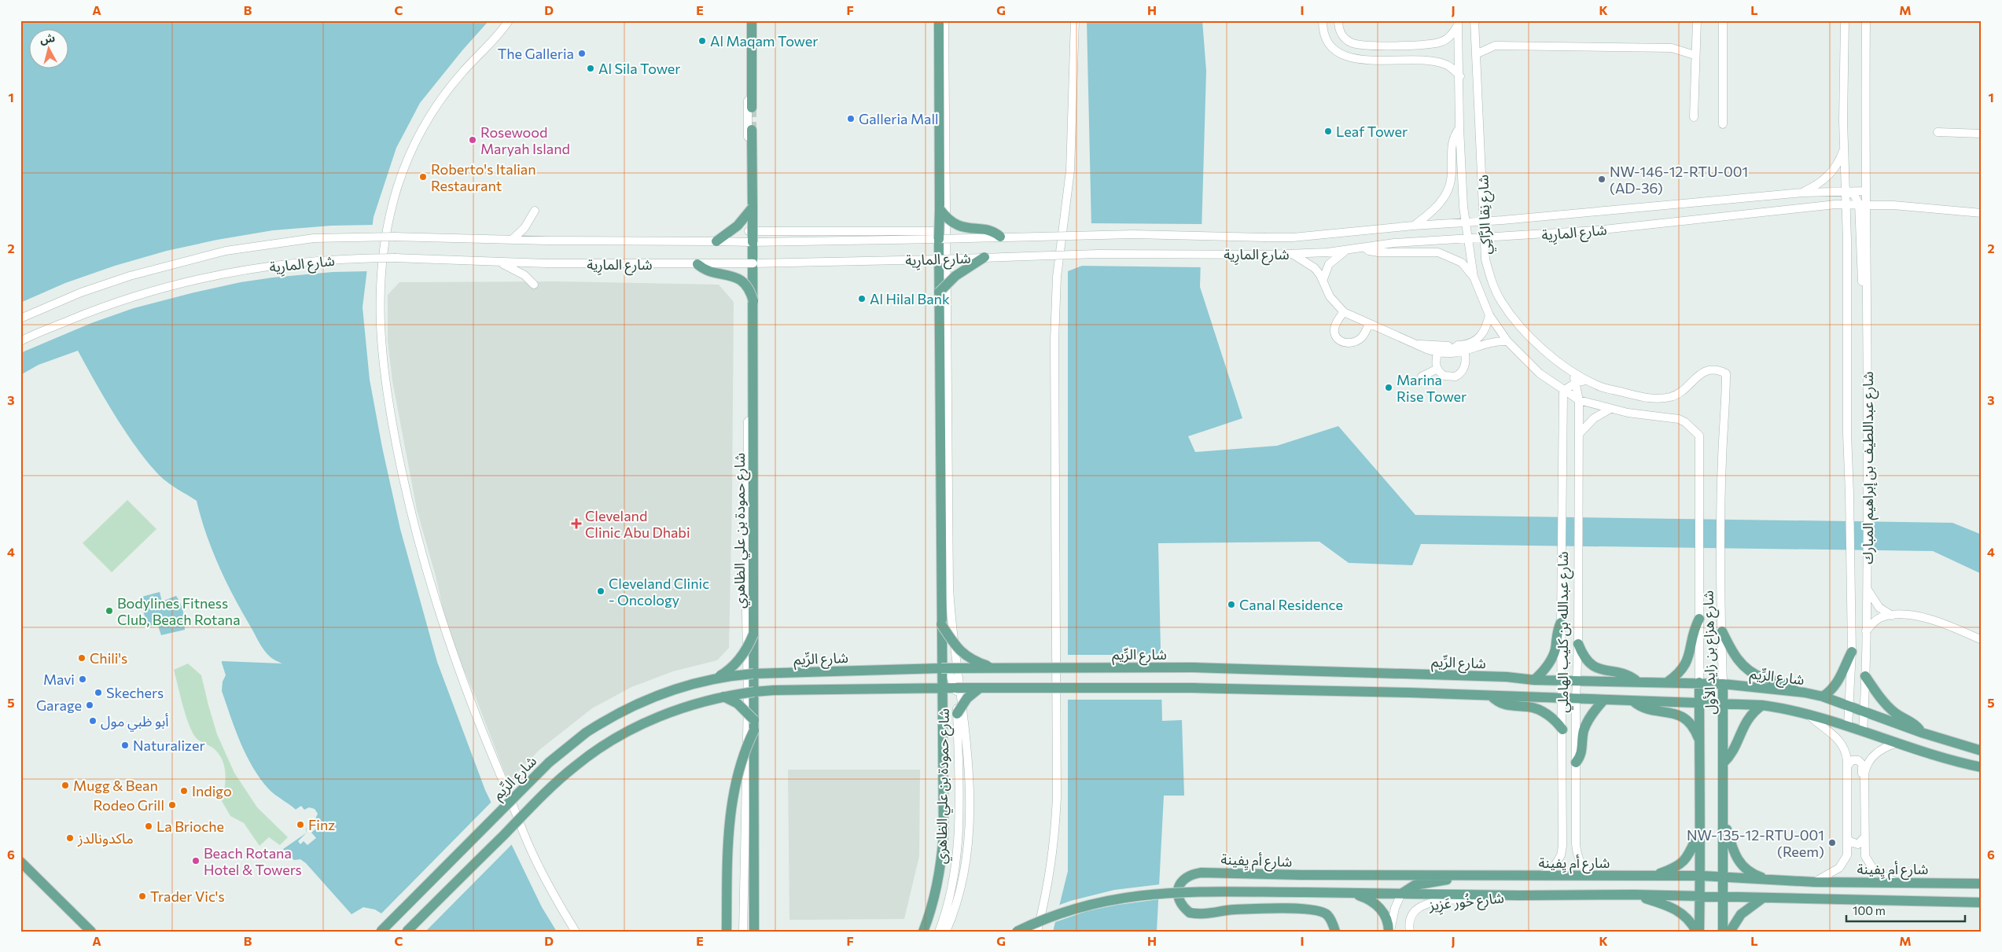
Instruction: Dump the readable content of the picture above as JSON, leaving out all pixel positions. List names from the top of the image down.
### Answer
{
  "streets": {
    "main road": [
      "شارع حمودة بن علي الظاهري",
      "شارع هزاع بن زايد الأول",
      "شارع الرِّيم",
      "شارع أم يِفينة"
    ],
    "street": [
      "شارع نِقا الرَّاكِي",
      "شارع المارِية",
      "شارع عبداللطيف بن إبراهيم المبارك",
      "شارع عبدالله بن كليب الهاملي",
      "شارع خُور عَزِيز"
    ]
  },
  "crossings": [
    ["شارع نِقا الرَّاكِي", "شارع المارِية"],
    ["شارع نِقا الرَّاكِي", "شارع عبدالله بن كليب الهاملي"],
    ["شارع نِقا الرَّاكِي", "شارع هزاع بن زايد الأول"],
    ["شارع المارِية", "شارع عبداللطيف بن إبراهيم المبارك"],
    ["شارع المارِية", "شارع حمودة بن علي الظاهري"],
    ["شارع عبداللطيف بن إبراهيم المبارك", "شارع الرِّيم"],
    ["شارع حمودة بن علي الظاهري", "شارع الرِّيم"],
    ["شارع عبدالله بن كليب الهاملي", "شارع الرِّيم"],
    ["شارع عبدالله بن كليب الهاملي", "شارع أم يِفينة"],
    ["شارع هزاع بن زايد الأول", "شارع الرِّيم"],
    ["شارع هزاع بن زايد الأول", "شارع أم يِفينة"]
  ],
  "places": {
    "other": [
      "Al Maqam Tower",
      "The Galleria",
      "Al Sila Tower",
      "Galleria Mall",
      "Leaf Tower",
      "Rosewood Maryah Island",
      "Roberto's Italian Restaurant",
      "NW-146-12-RTU-001 (AD-36)",
      "Al Hilal Bank",
      "Marina Rise Tower",
      "Cleveland Clinic - Oncology",
      "Canal Residence",
      "Bodylines Fitness Club, Beach Rotana",
      "Chili's",
      "Mavi",
      "Skechers",
      "Garage",
      "أبو ظبي مول",
      "Naturalizer",
      "Mugg & Bean",
      "Indigo",
      "Rodeo Grill",
      "Finz",
      "La Brioche",
      "ماكدونالدز",
      "NW-135-12-RTU-001 (Reem)",
      "Beach Rotana Hotel & Towers",
      "Trader Vic's"
    ],
    "health": ["Cleveland Clinic Abu Dhabi"]
  },
  "scale_bar": "100 m",
  "north": "top",
  "grid": {
    "columns": [
      "A",
      "B",
      "C",
      "D",
      "E",
      "F",
      "G",
      "H",
      "I",
      "J",
      "K",
      "L",
      "M"
    ],
    "rows": [
      "1",
      "2",
      "3",
      "4",
      "5",
      "6"
    ]
  }
}
